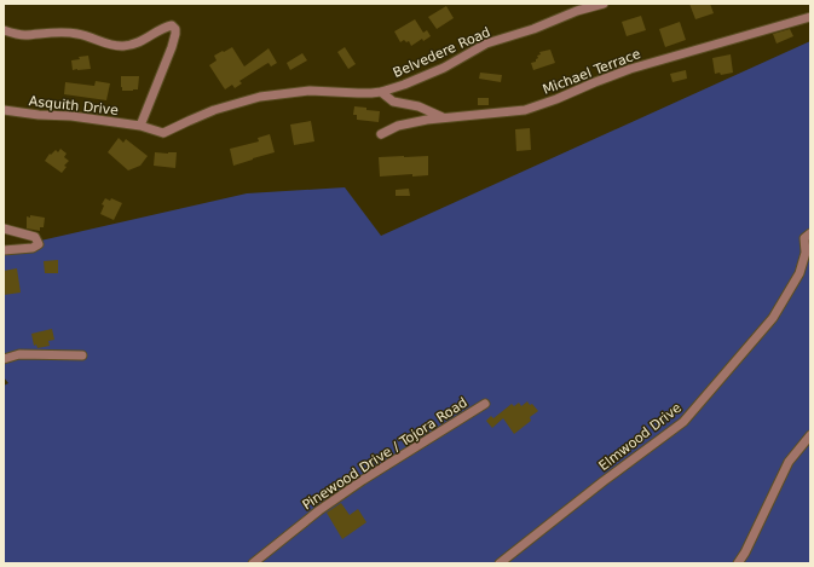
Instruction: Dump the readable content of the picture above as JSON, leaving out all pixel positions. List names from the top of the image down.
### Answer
{
  "streets": {
    "street": [
      "Belvedere Road",
      "Michael Terrace",
      "Asquith Drive",
      "Elmwood Drive",
      "Pinewood Drive / Tojora Road"
    ]
  },
  "crossings": [
    ["Belvedere Road", "Asquith Drive"]
  ]
}
